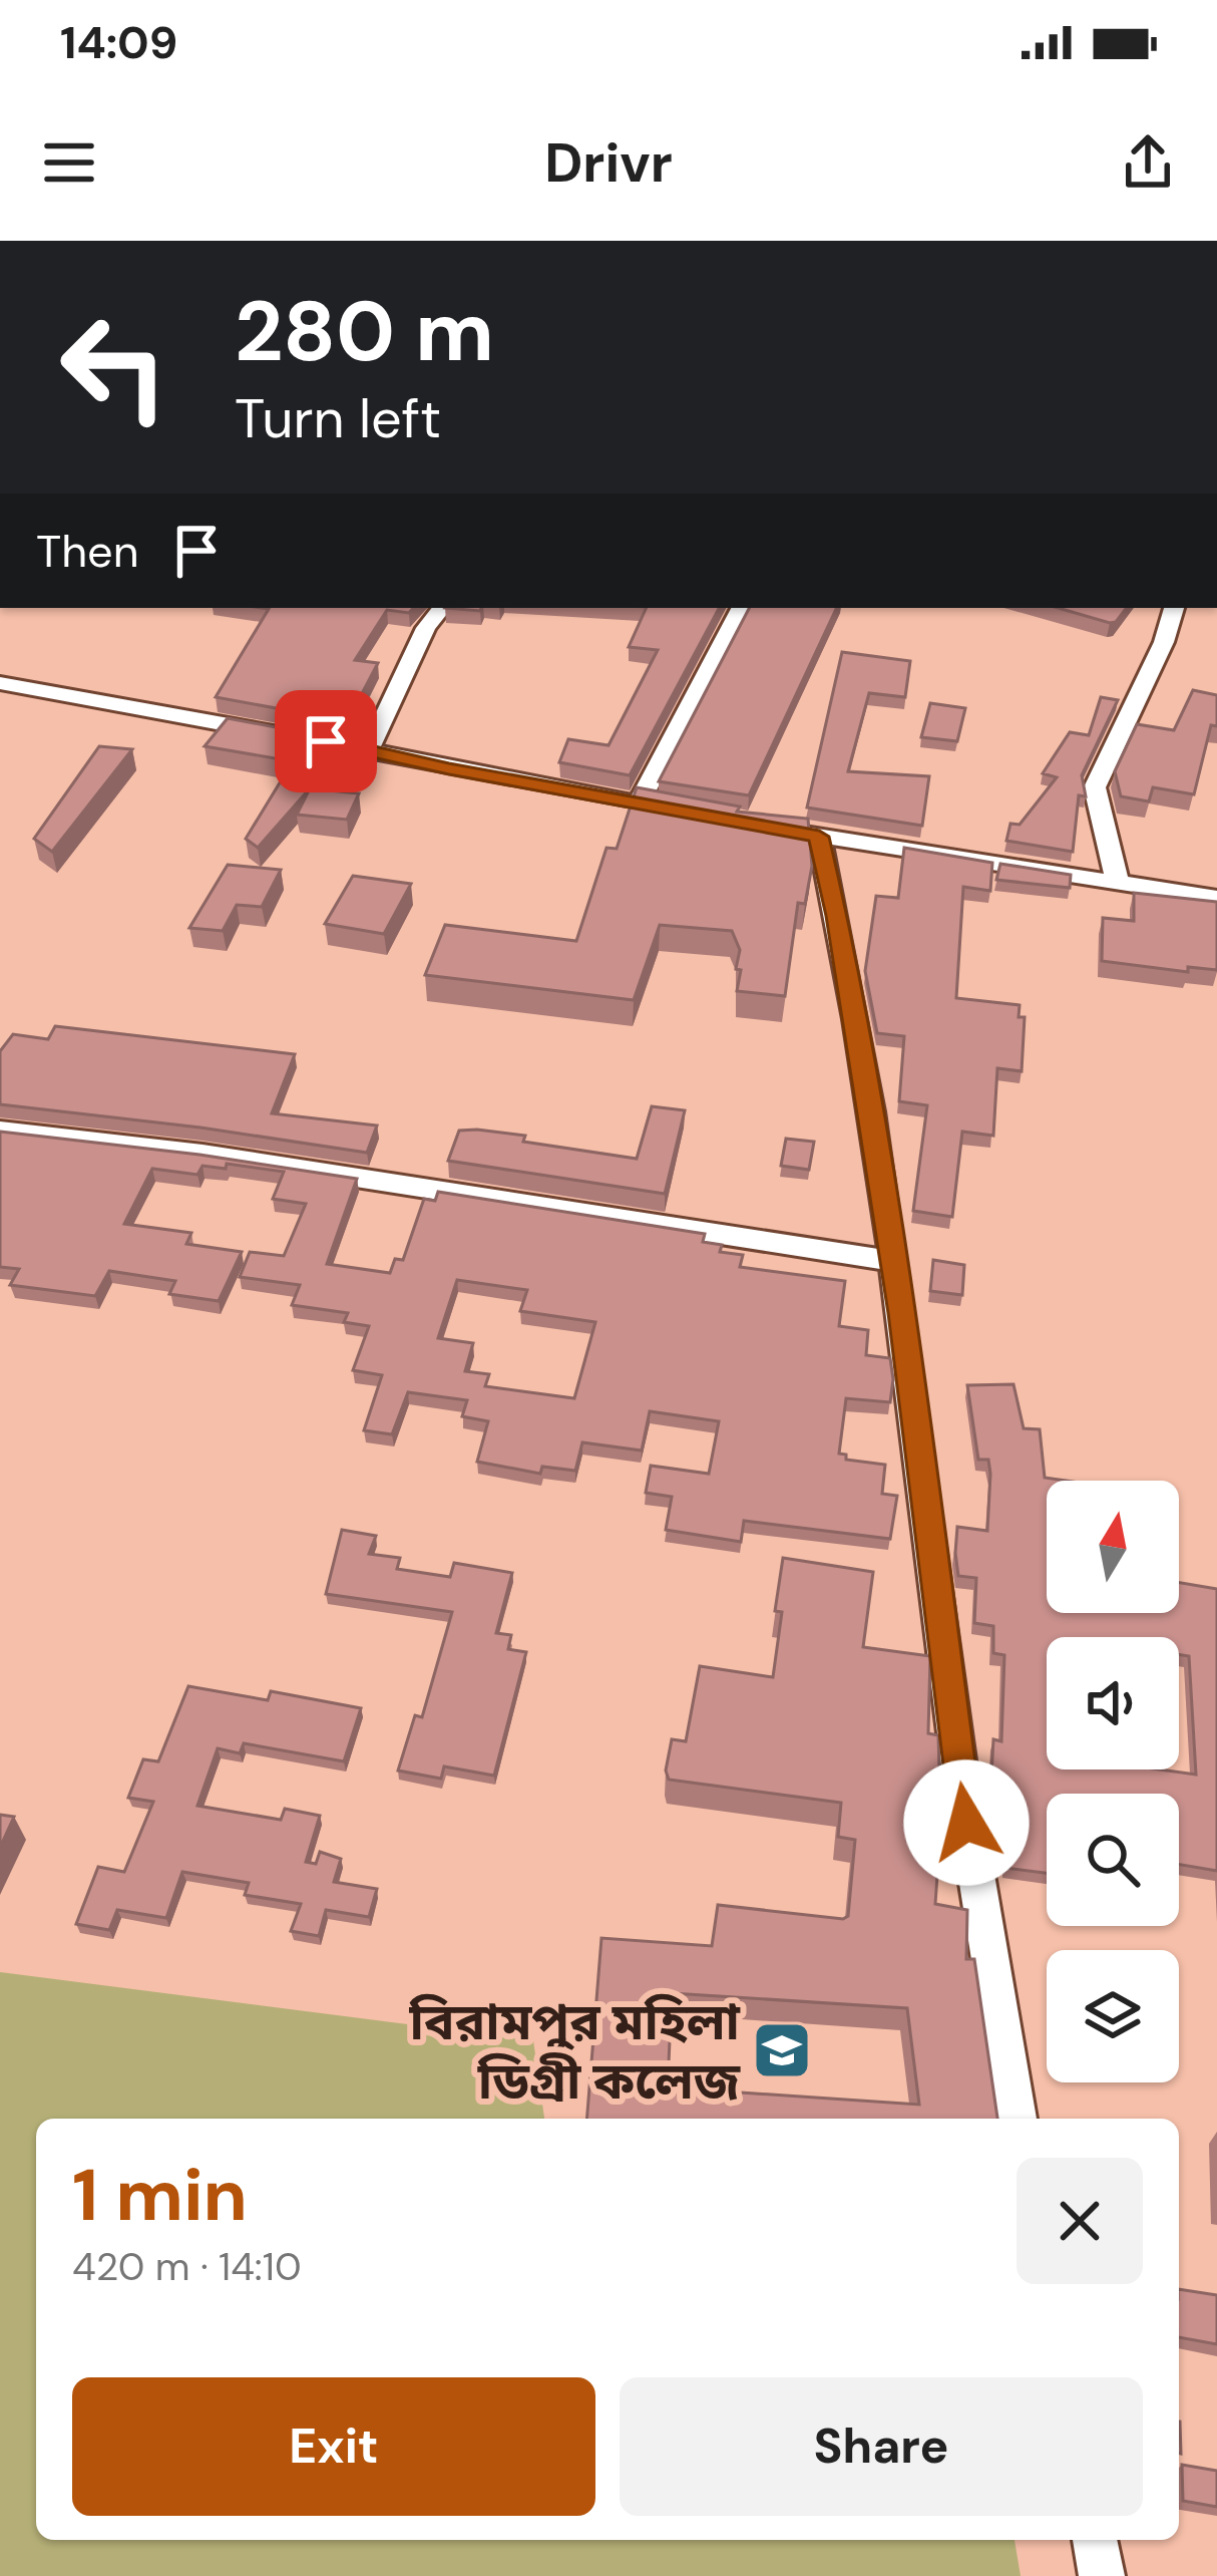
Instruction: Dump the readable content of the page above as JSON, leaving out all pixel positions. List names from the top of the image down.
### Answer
{
  "places": {
    "school or university": ["বিরামপুর মহিলা ডিগ্রী কলেজ"]
  },
  "north": "top",
  "page": {
    "status": "14:09",
    "header": "Drivr",
    "turn": ["280 m", "Turn left"],
    "then": "Then",
    "heading": ["1 min", "420 m · 14:10"],
    "buttons": ["Exit", "Share"]
  }
}
